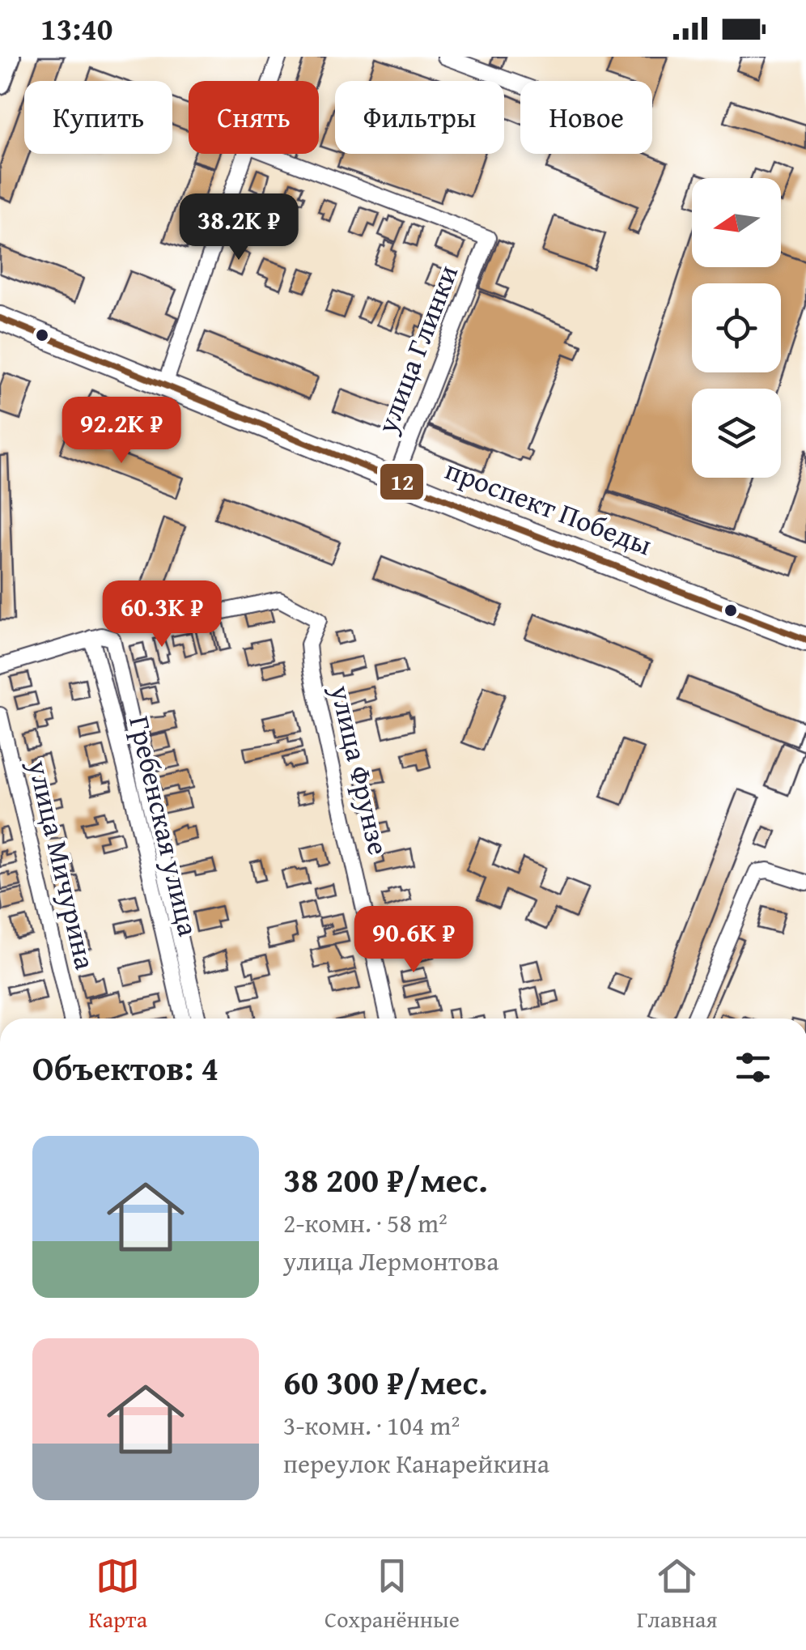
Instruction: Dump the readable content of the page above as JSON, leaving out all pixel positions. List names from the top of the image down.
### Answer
{
  "streets": {
    "main road": ["проспект Победы"],
    "street": [
      "улица Глинки",
      "улица Фрунзе",
      "Гребенская улица",
      "улица Мичурина"
    ]
  },
  "crossings": [
    ["улица Глинки", "проспект Победы"]
  ],
  "lines": ["transit line 12"],
  "north": "left",
  "page": {
    "status": "13:40",
    "chip": [
      "Купить",
      "Снять",
      "Фильтры",
      "Новое"
    ],
    "price": [
      "38.2K ₽",
      "92.2K ₽",
      "60.3K ₽",
      "90.6K ₽"
    ],
    "heading": "Объектов: 4",
    "list": [
      {
        "name": "38 200 ₽/мес.",
        "note": "2-комн. · 58 m² · улица Лермонтова"
      },
      {
        "name": "60 300 ₽/мес.",
        "note": "3-комн. · 104 m² · переулок Канарейкина"
      }
    ],
    "tabs": ["Карта", "Сохранённые", "Главная"]
  }
}
